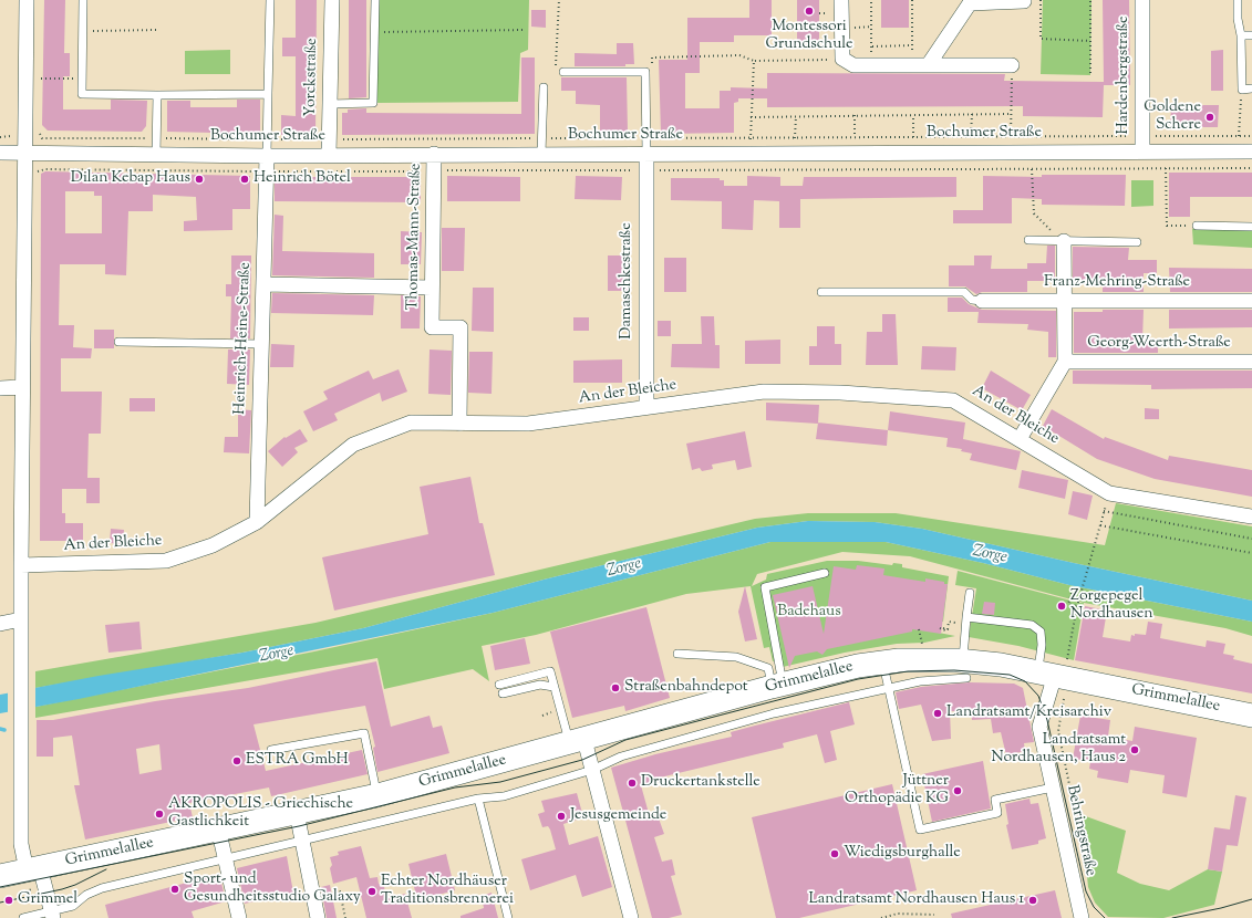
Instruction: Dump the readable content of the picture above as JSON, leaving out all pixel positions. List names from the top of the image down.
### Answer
{
  "streets": {
    "main road": ["Grimmelallee"],
    "street": [
      "Hardenbergstraße",
      "Yorckstraße",
      "Bochumer Straße",
      "Thomas-Mann-Straße",
      "Damaschkestraße",
      "Franz-Mehring-Straße",
      "Heinrich-Heine-Straße",
      "Georg-Weerth-Straße",
      "An der Bleiche",
      "Behringstraße"
    ]
  },
  "crossings": [
    ["Hardenbergstraße", "Bochumer Straße"],
    ["Yorckstraße", "Bochumer Straße"],
    ["Bochumer Straße", "Thomas-Mann-Straße"],
    ["Bochumer Straße", "Damaschkestraße"],
    ["Bochumer Straße", "Heinrich-Heine-Straße"],
    ["Thomas-Mann-Straße", "An der Bleiche"],
    ["Damaschkestraße", "An der Bleiche"],
    ["Heinrich-Heine-Straße", "An der Bleiche"],
    ["Grimmelallee", "Behringstraße"]
  ],
  "water": ["Zorge"],
  "parks": ["Badehaus"],
  "places": [
    "Montessori Grundschule",
    "Goldene Schere",
    "Dilan Kebap Haus",
    "Heinrich Bötel",
    "Zorgepegel Nordhausen",
    "Straßenbahndepot",
    "Landratsamt/Kreisarchiv",
    "Landratsamt Nordhausen, Haus 2",
    "ESTRA GmbH",
    "Druckertankstelle",
    "Jüttner Orthopädie KG",
    "AKROPOLIS - Griechische Gastlichkeit",
    "Jesusgemeinde",
    "Wiedigsburghalle",
    "Sport- und Gesundheitsstudio Galaxy",
    "Echter Nordhäuser Traditionsbrennerei",
    "Grimmel",
    "Landratsamt Nordhausen Haus 1"
  ]
}
